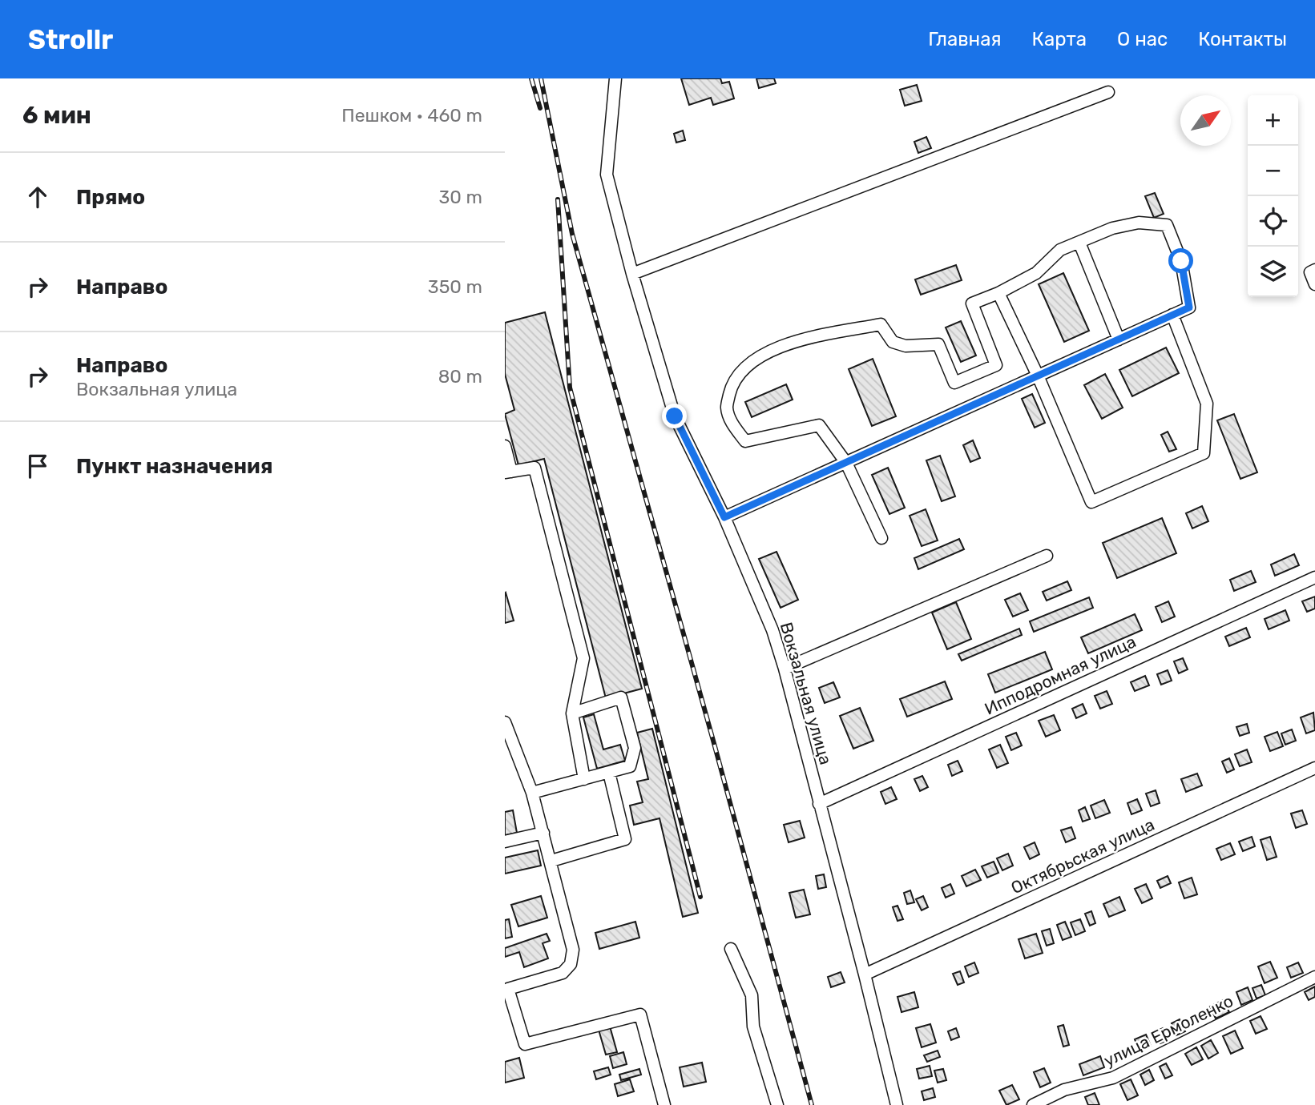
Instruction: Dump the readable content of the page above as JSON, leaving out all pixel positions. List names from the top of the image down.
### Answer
{
  "streets": {
    "street": [
      "Ипподромная улица",
      "Вокзальная улица",
      "Октябрьская улица",
      "улица Ермоленко"
    ]
  },
  "crossings": [
    ["Ипподромная улица", "Вокзальная улица"],
    ["Вокзальная улица", "Октябрьская улица"]
  ],
  "north": "top right",
  "page": {
    "header": "Strollr",
    "nav": [
      "Главная",
      "Карта",
      "О нас",
      "Контакты"
    ],
    "heading": ["6 мин", "Пешком · 460 m"],
    "map_buttons": ["+", "−"],
    "list": [
      ["Прямо", "30 m"],
      ["Направо", "350 m"],
      ["Направо", "Вокзальная улица", "80 m"],
      "Пункт назначения"
    ]
  }
}
